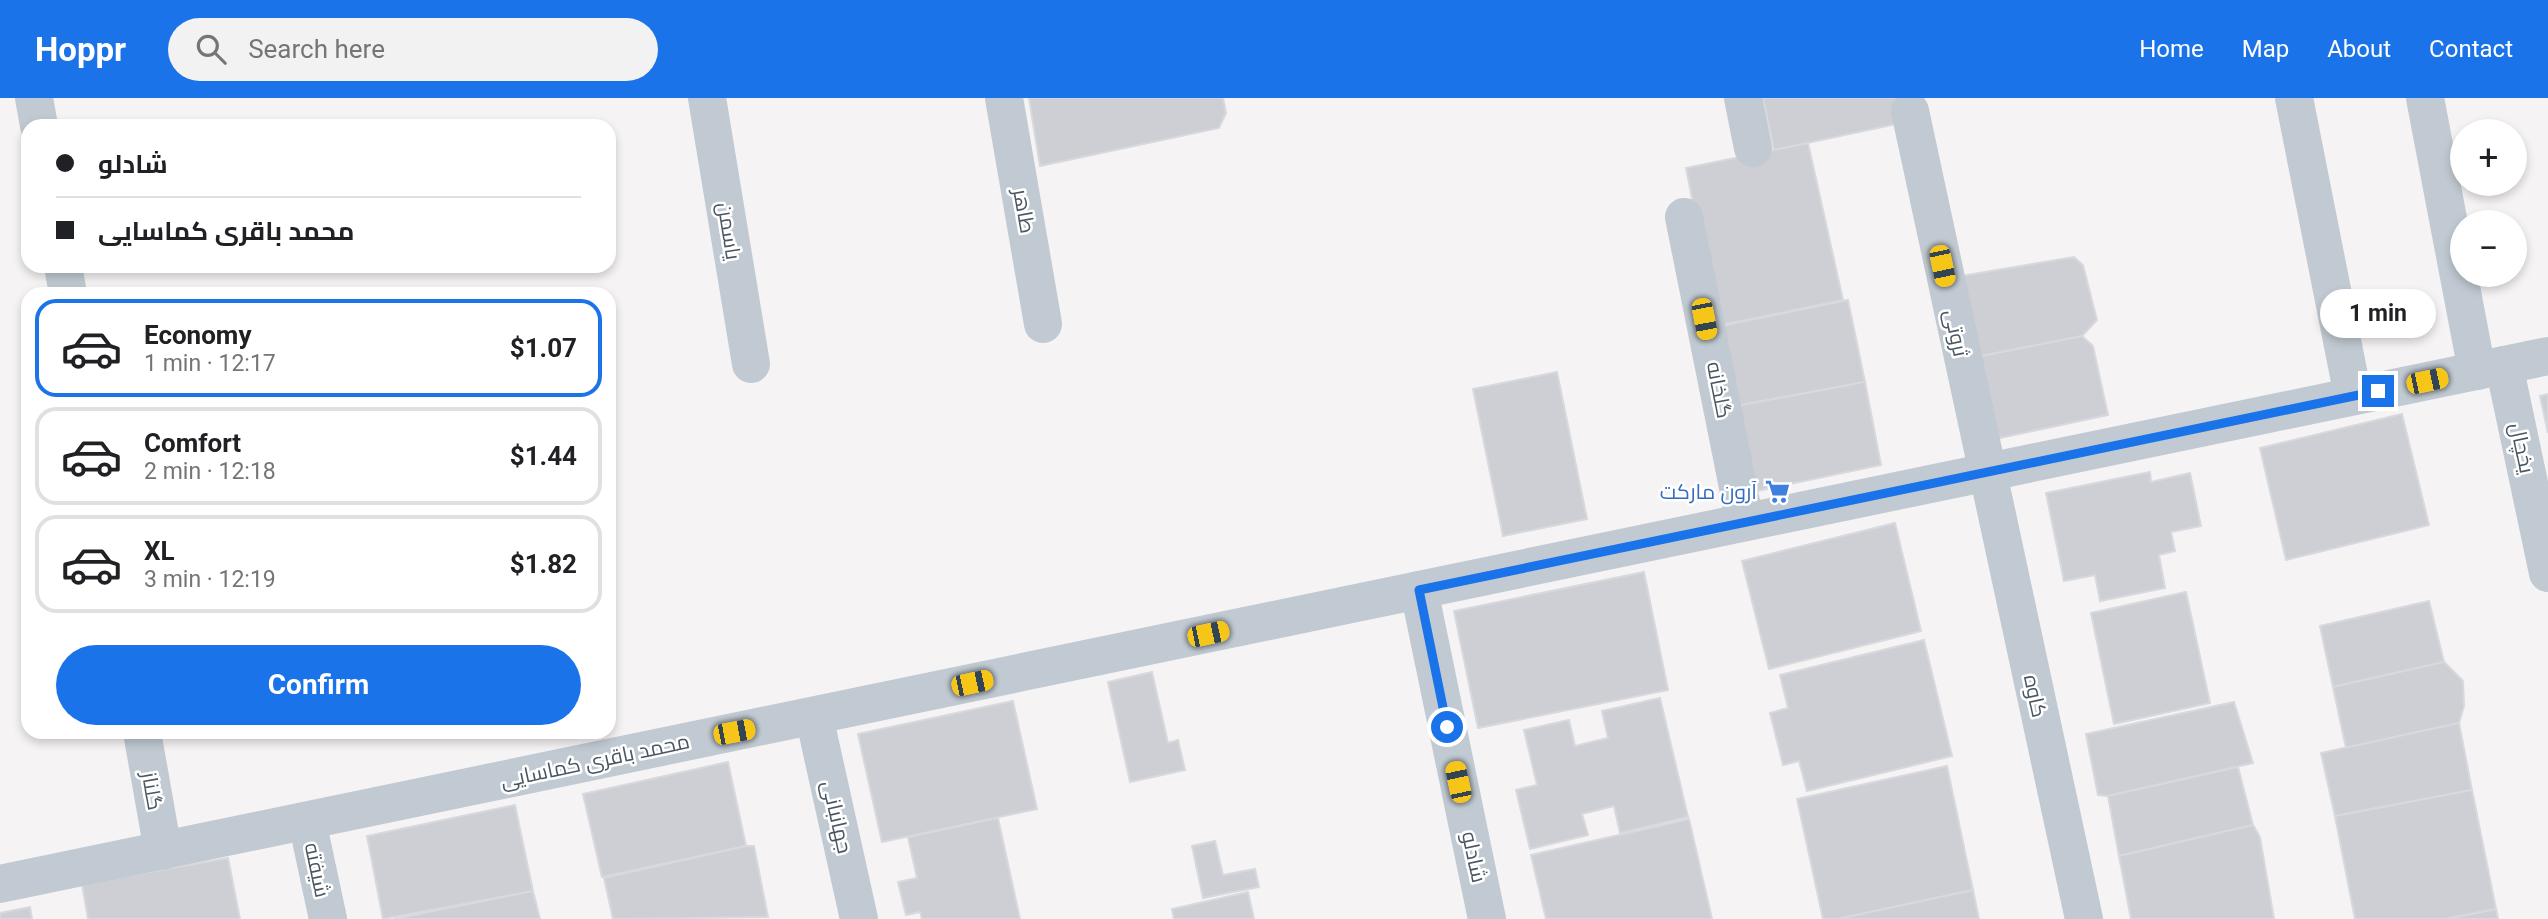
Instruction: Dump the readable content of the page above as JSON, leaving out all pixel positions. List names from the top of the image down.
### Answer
{
  "streets": {
    "street": [
      "طاهر",
      "یاسمن",
      "ثروتی",
      "گلخانه",
      "یخچال",
      "کاوه",
      "محمد باقری کماسایی",
      "گلناز",
      "جهانبانی",
      "شادلو",
      "شیفته"
    ]
  },
  "crossings": [
    ["ثروتی", "کاوه"],
    ["ثروتی", "محمد باقری کماسایی"],
    ["گلخانه", "محمد باقری کماسایی"],
    ["یخچال", "محمد باقری کماسایی"],
    ["کاوه", "محمد باقری کماسایی"],
    ["محمد باقری کماسایی", "گلناز"],
    ["محمد باقری کماسایی", "جهانبانی"],
    ["محمد باقری کماسایی", "شادلو"],
    ["محمد باقری کماسایی", "شیفته"]
  ],
  "places": {
    "supermarket": ["آرون مارکت"]
  },
  "page": {
    "header": "Hoppr",
    "search": "Search here",
    "nav": [
      "Home",
      "Map",
      "About",
      "Contact"
    ],
    "map_buttons": ["+", "−"],
    "banner": ["شادلو", "محمد باقری کماسایی"],
    "bubble": "1 min",
    "list": [
      {
        "name": "Economy",
        "note": "1 min · 12:17",
        "value": "$1.07"
      },
      {
        "name": "Comfort",
        "note": "2 min · 12:18",
        "value": "$1.44"
      },
      {
        "name": "XL",
        "note": "3 min · 12:19",
        "value": "$1.82"
      }
    ],
    "buttons": "Confirm"
  }
}
